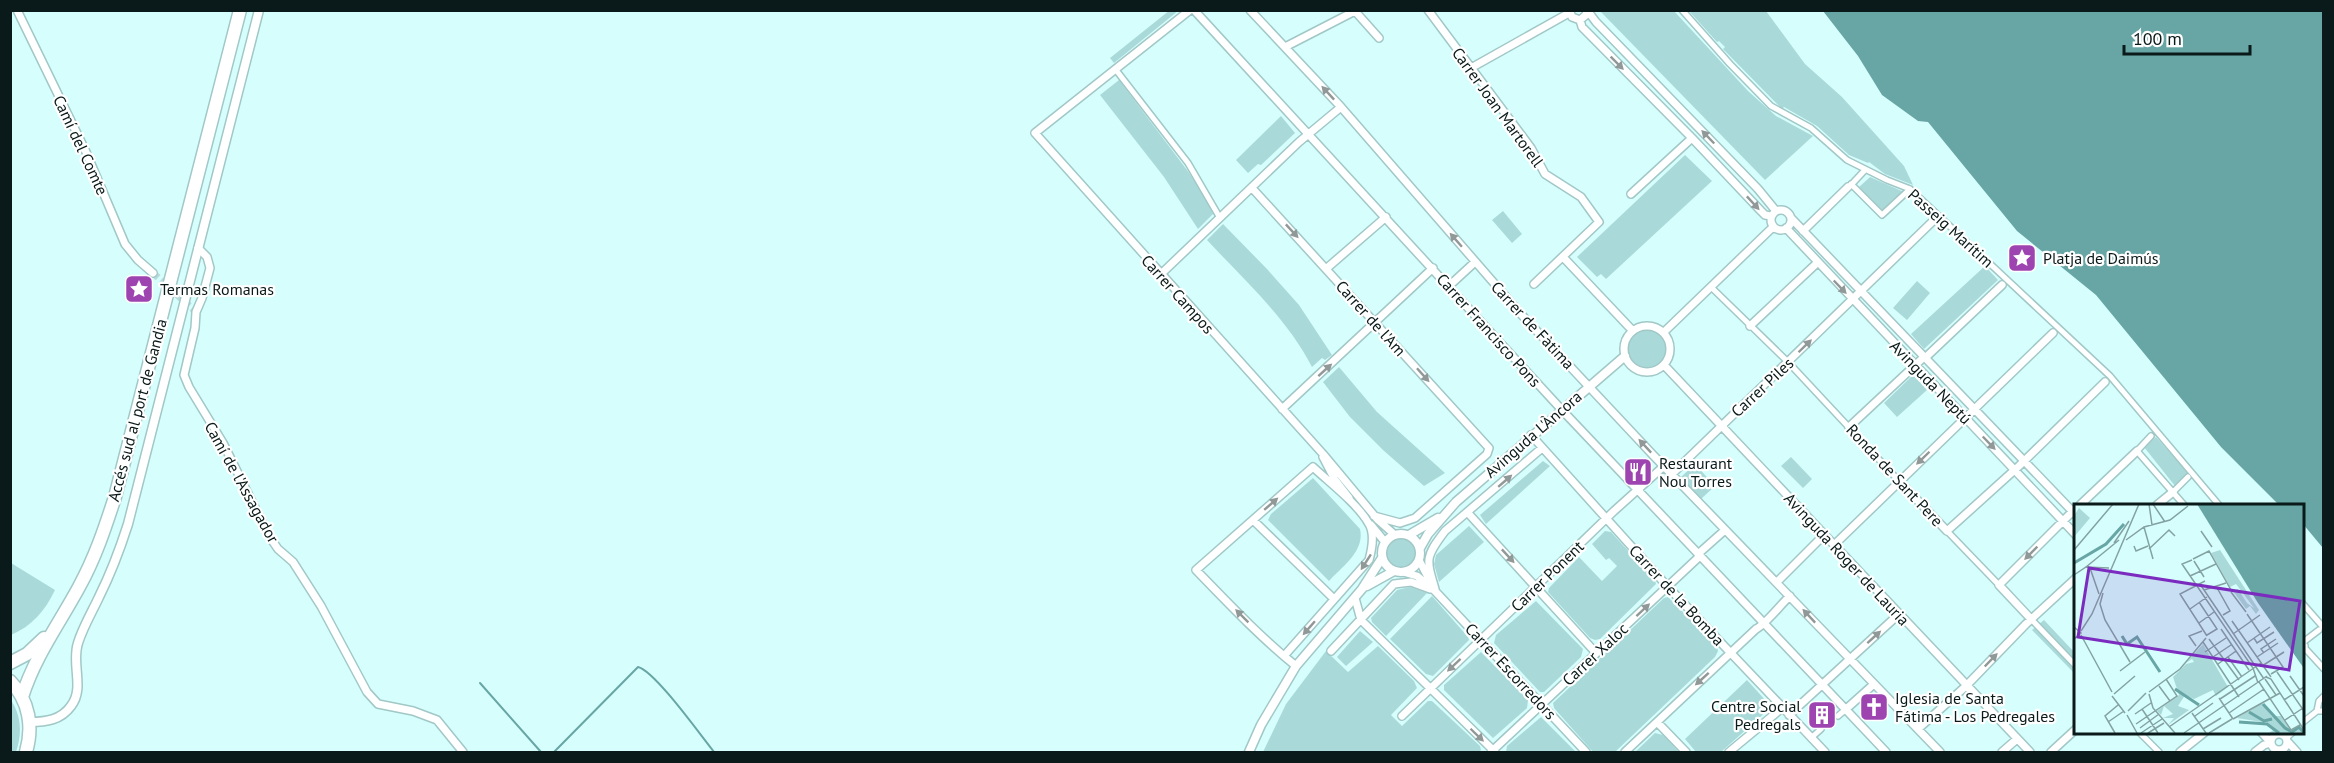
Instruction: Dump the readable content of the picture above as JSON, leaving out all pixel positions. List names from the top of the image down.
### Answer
{
  "streets": {
    "highway": ["Accés sud al port de Gandia"],
    "street": [
      "Carrer Joan Martorell",
      "Camí del Comte",
      "Passeig Marítim",
      "Carrer Campos",
      "Carrer de l'Am",
      "Carrer de Fàtima",
      "Carrer Francisco Pons",
      "Avinguda Neptú",
      "Carrer Piles",
      "Avinguda L'Àncora",
      "Ronda de Sant Pere",
      "Camí de l'Assagador",
      "Avinguda Roger de Lauria",
      "Carrer Ponent",
      "Carrer de la Bomba",
      "Carrer Xaloc",
      "Carrer Escorredors"
    ]
  },
  "crossings": [
    ["Carrer de Fàtima", "Carrer Piles"],
    ["Carrer de Fàtima", "Avinguda L'Àncora"],
    ["Carrer de Fàtima", "Carrer Ponent"],
    ["Carrer de Fàtima", "Carrer Xaloc"],
    ["Carrer Francisco Pons", "Avinguda L'Àncora"],
    ["Carrer Francisco Pons", "Carrer Ponent"],
    ["Carrer Francisco Pons", "Carrer Xaloc"],
    ["Avinguda Neptú", "Carrer Piles"],
    ["Carrer Piles", "Ronda de Sant Pere"],
    ["Carrer Piles", "Avinguda Roger de Lauria"],
    ["Avinguda L'Àncora", "Avinguda Roger de Lauria"],
    ["Avinguda L'Àncora", "Carrer de la Bomba"],
    ["Avinguda L'Àncora", "Carrer Escorredors"],
    ["Carrer Ponent", "Carrer de la Bomba"],
    ["Carrer Ponent", "Carrer Escorredors"],
    ["Carrer de la Bomba", "Carrer Xaloc"],
    ["Carrer Xaloc", "Carrer Escorredors"]
  ],
  "one_way": ["Carrer de Fàtima"],
  "places": {
    "place": ["Platja de Daimús", "Termas Romanas"],
    "restaurant": ["Restaurant Nou Torres"],
    "church": ["Iglesia de Santa Fátima - Los Pedregales"],
    "building": ["Centre Social Pedregals"]
  },
  "scale_bar": "100 m"
}
